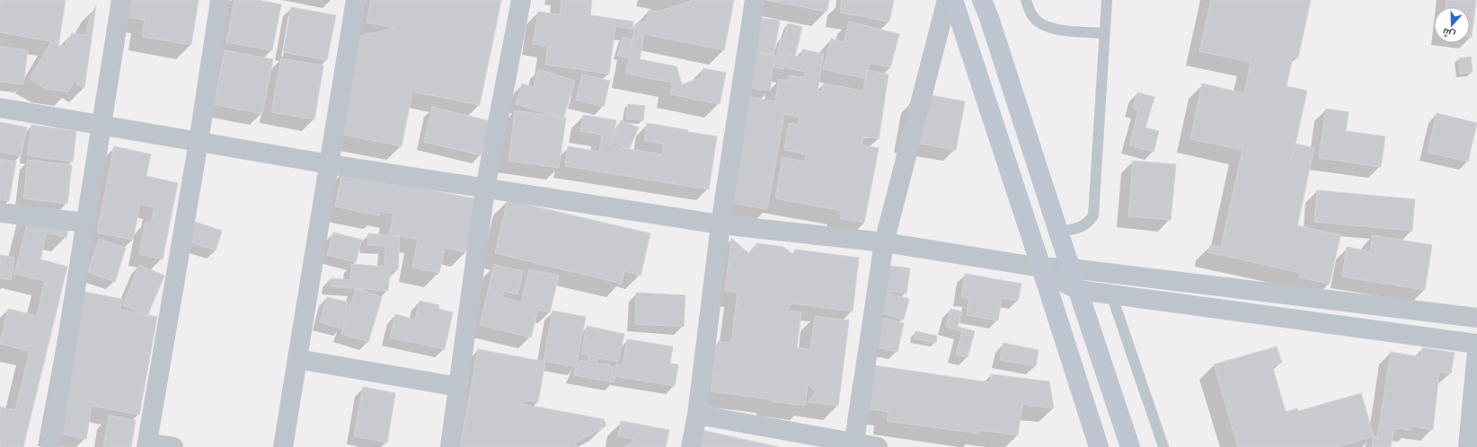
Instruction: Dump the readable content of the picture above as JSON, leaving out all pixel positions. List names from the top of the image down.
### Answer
{
  "north": "bottom"
}
